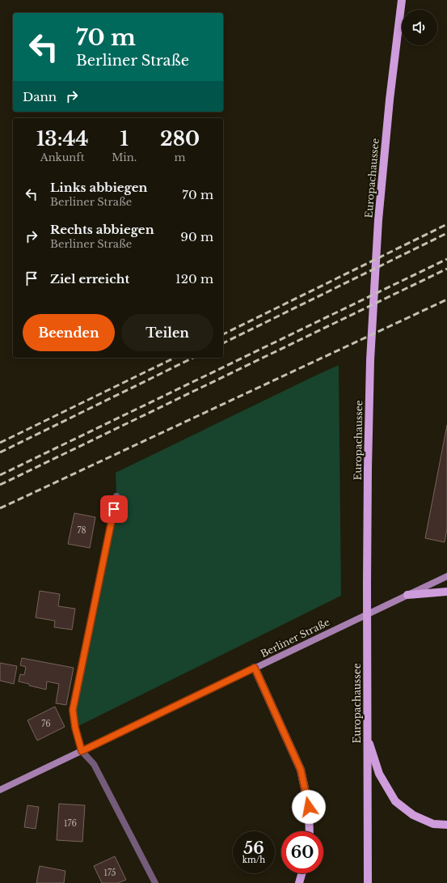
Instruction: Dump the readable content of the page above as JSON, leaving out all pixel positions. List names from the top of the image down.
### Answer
{
  "streets": {
    "main road": ["Europachaussee"],
    "street": ["Berliner Straße"]
  },
  "house_numbers": [
    "78",
    "76",
    "176",
    "175"
  ],
  "page": {
    "turn": ["70 m", "Berliner Straße"],
    "then": "Dann",
    "eta": [
      "13:44",
      "Ankunft",
      "1",
      "Min.",
      "280",
      "m"
    ],
    "list": [
      {
        "name": "Links abbiegen",
        "note": "Berliner Straße",
        "value": "70 m"
      },
      {
        "name": "Rechts abbiegen",
        "note": "Berliner Straße",
        "value": "90 m"
      },
      {
        "name": "Ziel erreicht",
        "value": "120 m"
      }
    ],
    "buttons": ["Beenden", "Teilen"],
    "speed": "56 km/h",
    "limit": "60"
  }
}
